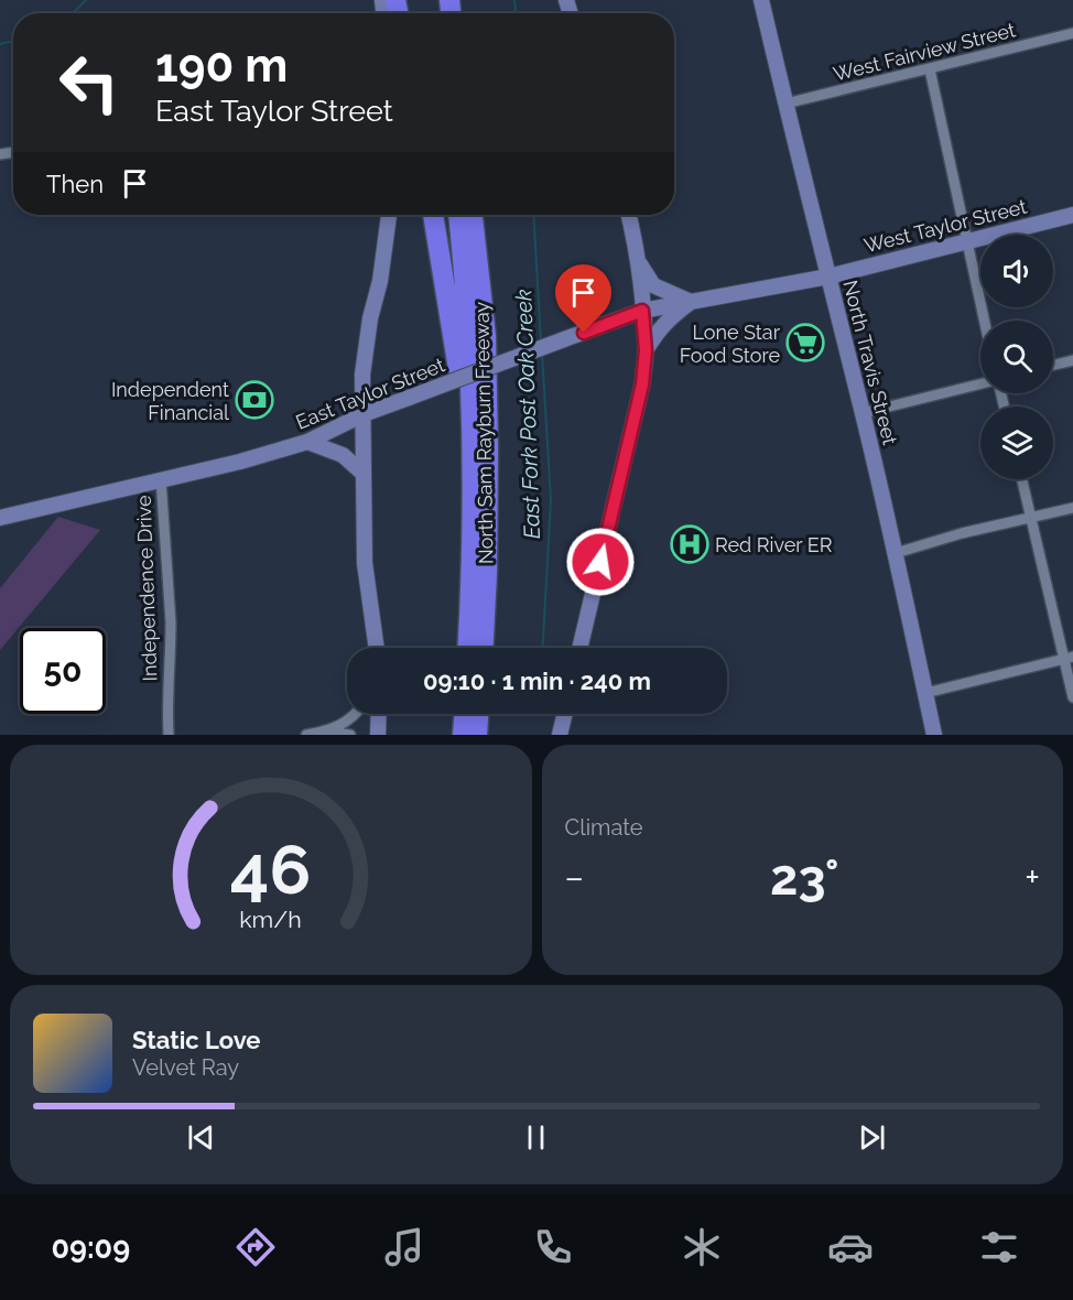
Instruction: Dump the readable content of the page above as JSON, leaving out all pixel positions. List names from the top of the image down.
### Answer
{
  "streets": {
    "highway": ["North Sam Rayburn Freeway"],
    "main road": ["West Taylor Street", "North Travis Street", "East Taylor Street"],
    "street": ["West Fairview Street", "Independence Drive"]
  },
  "crossings": [
    ["West Fairview Street", "North Travis Street"],
    ["West Taylor Street", "North Travis Street"],
    ["West Taylor Street", "East Taylor Street"],
    ["North Travis Street", "East Taylor Street"],
    ["East Taylor Street", "Independence Drive"]
  ],
  "water": ["East Fork Post Oak Creek"],
  "places": {
    "supermarket": ["Lone Star Food Store"],
    "bank": ["Independent Financial"],
    "hospital": ["Red River ER"]
  },
  "page": {
    "turn": ["190 m", "East Taylor Street"],
    "then": "Then",
    "limit": "50",
    "trip": "09:10 · 1 min · 240 m",
    "tile": "Climate",
    "heat": ["−", "23°", "+"],
    "song": ["Static Love", "Velvet Ray"],
    "tabs": "09:09",
    "gauge": ["46", "km/h"]
  }
}
